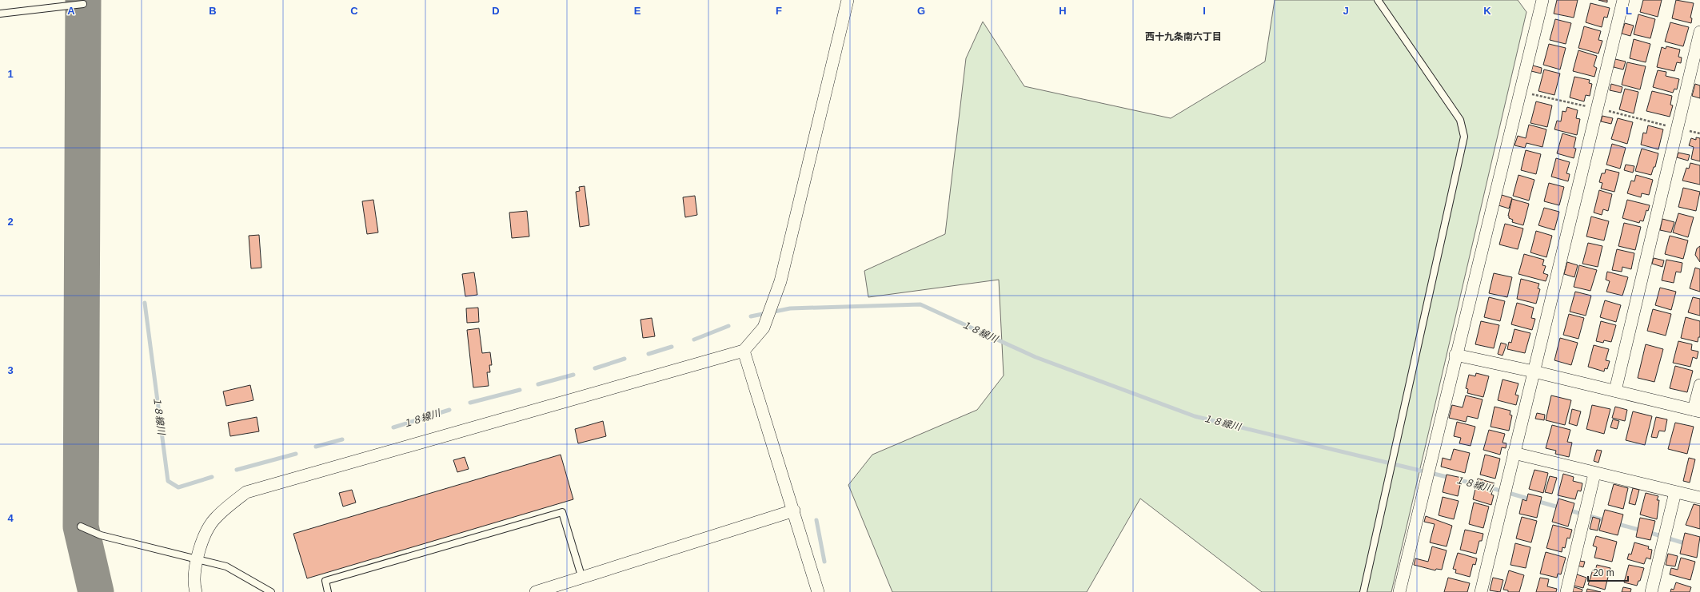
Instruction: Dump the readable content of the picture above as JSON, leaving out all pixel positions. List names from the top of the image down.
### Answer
{
  "districts": ["西十九条南六丁目"],
  "water": ["１８線川"],
  "scale_bar": "20 m",
  "grid": {
    "columns": [
      "A",
      "B",
      "C",
      "D",
      "E",
      "F",
      "G",
      "H",
      "I",
      "J",
      "K",
      "L"
    ],
    "rows": [
      "1",
      "2",
      "3",
      "4"
    ]
  }
}
